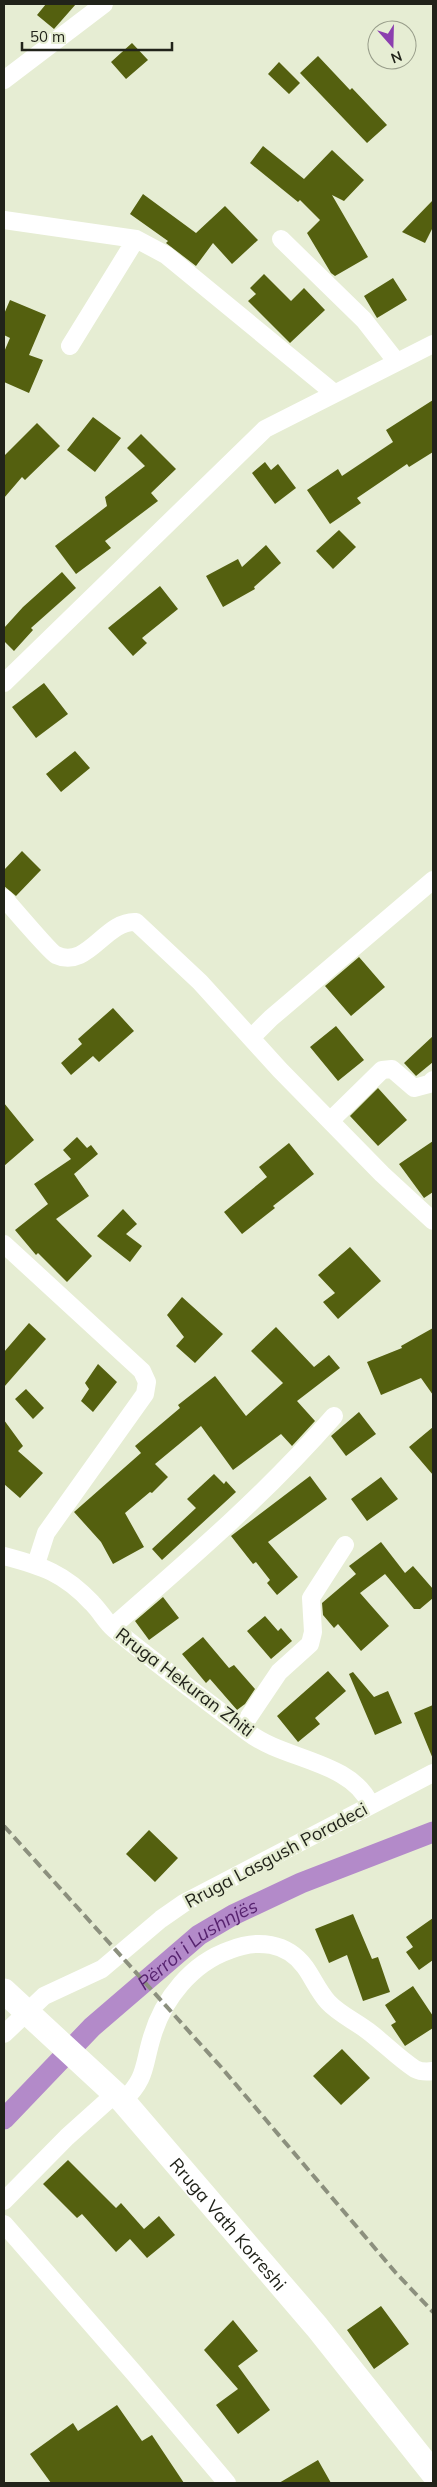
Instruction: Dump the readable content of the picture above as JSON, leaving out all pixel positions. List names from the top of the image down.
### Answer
{
  "streets": {
    "main road": ["Rruga Vath Korreshi"],
    "street": ["Rruga Hekuran Zhiti", "Rruga Lasgush Poradeci"]
  },
  "crossings": [
    ["Rruga Hekuran Zhiti", "Rruga Lasgush Poradeci"],
    ["Rruga Lasgush Poradeci", "Rruga Vath Korreshi"]
  ],
  "water": ["Përroi i Lushnjës"],
  "scale_bar": "50 m",
  "north": "bottom"
}
